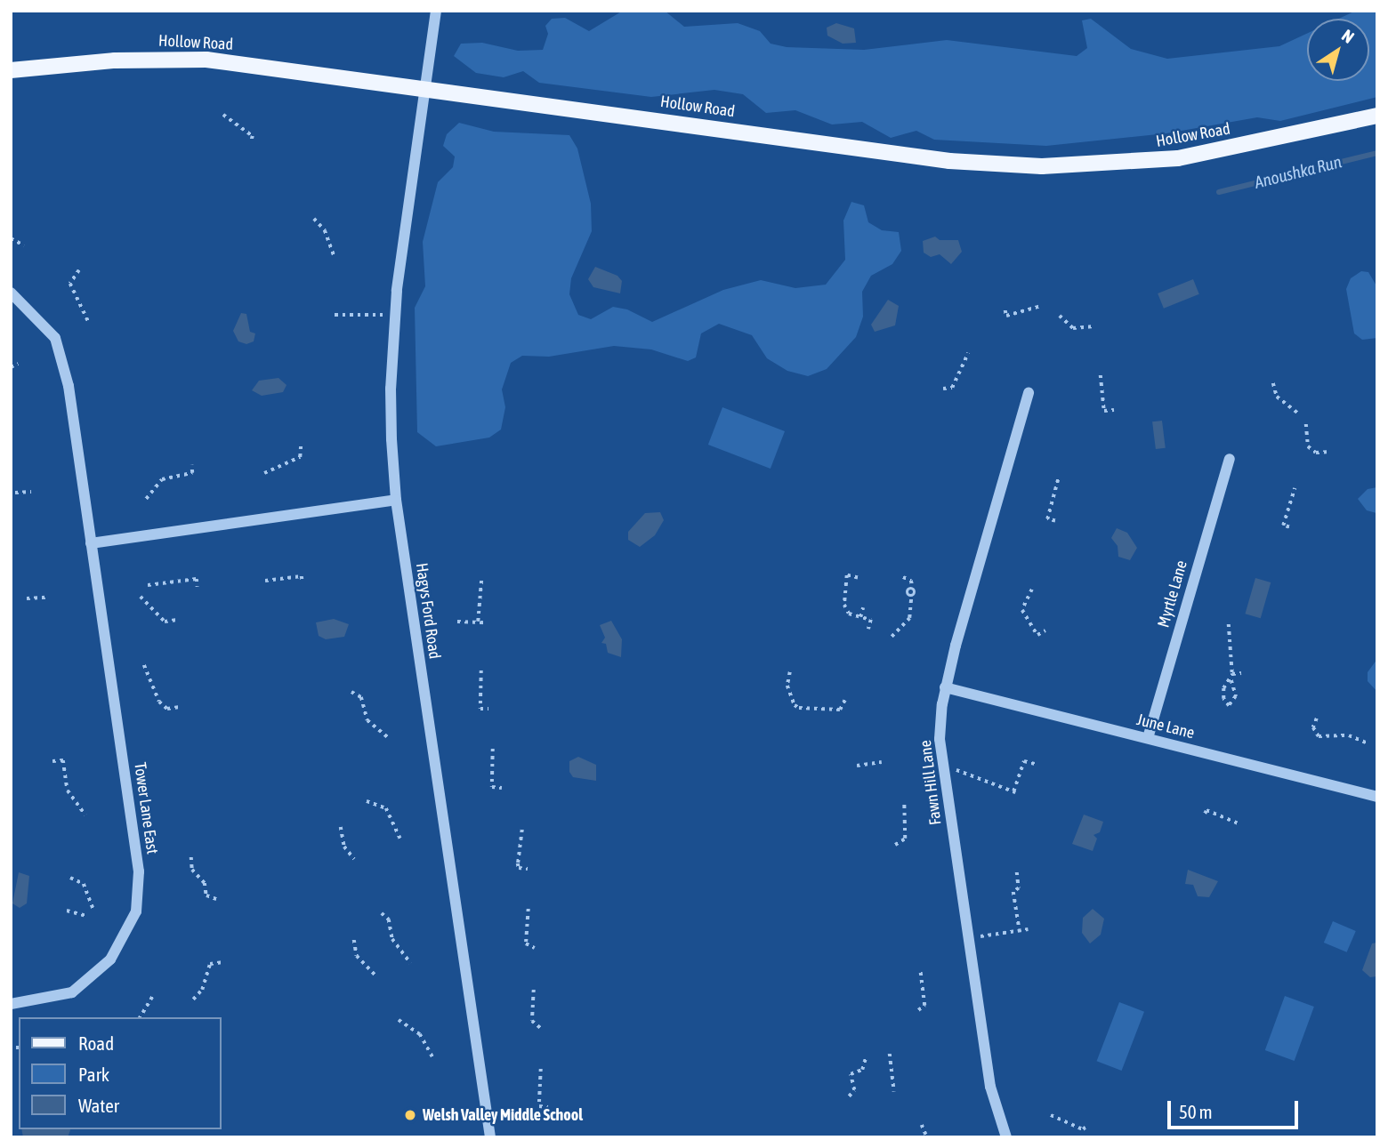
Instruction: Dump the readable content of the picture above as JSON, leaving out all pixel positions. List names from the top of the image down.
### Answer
{
  "streets": {
    "main road": ["Hollow Road"],
    "street": [
      "Myrtle Lane",
      "Hagys Ford Road",
      "June Lane",
      "Fawn Hill Lane",
      "Tower Lane East"
    ]
  },
  "crossings": [
    ["Hollow Road", "Hagys Ford Road"],
    ["Myrtle Lane", "June Lane"],
    ["June Lane", "Fawn Hill Lane"]
  ],
  "water": ["Anoushka Run"],
  "places": ["Welsh Valley Middle School"],
  "legend": ["Road", "Park", "Water"],
  "scale_bar": "50 m",
  "north": "top right"
}
